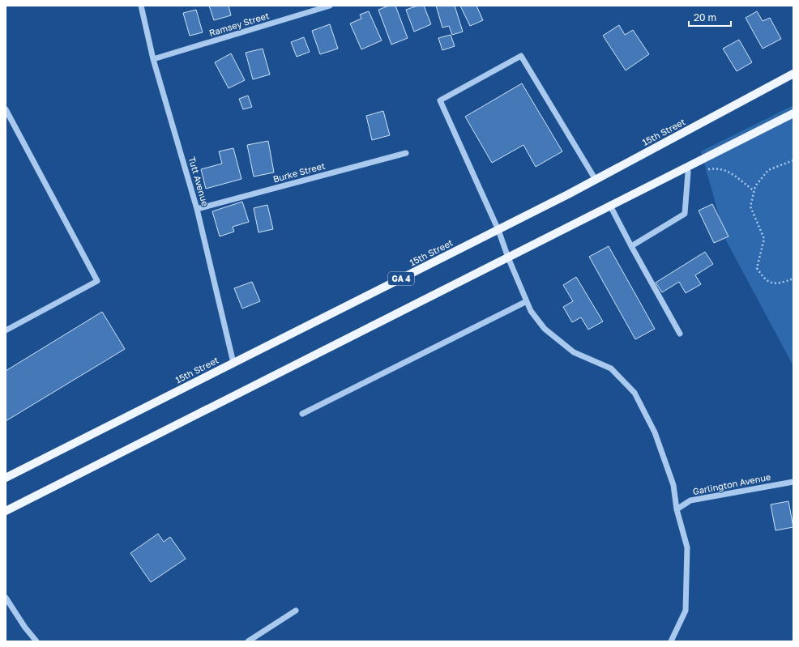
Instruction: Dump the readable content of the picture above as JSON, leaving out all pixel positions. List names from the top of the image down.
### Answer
{
  "streets": {
    "main road": ["15th Street", "GA 4"],
    "street": [
      "Ramsey Street",
      "Burke Street",
      "Tutt Avenue",
      "Garlington Avenue"
    ]
  },
  "crossings": [
    ["Ramsey Street", "Tutt Avenue"],
    ["15th Street", "Tutt Avenue"],
    ["Burke Street", "Tutt Avenue"]
  ],
  "scale_bar": "20 m"
}
